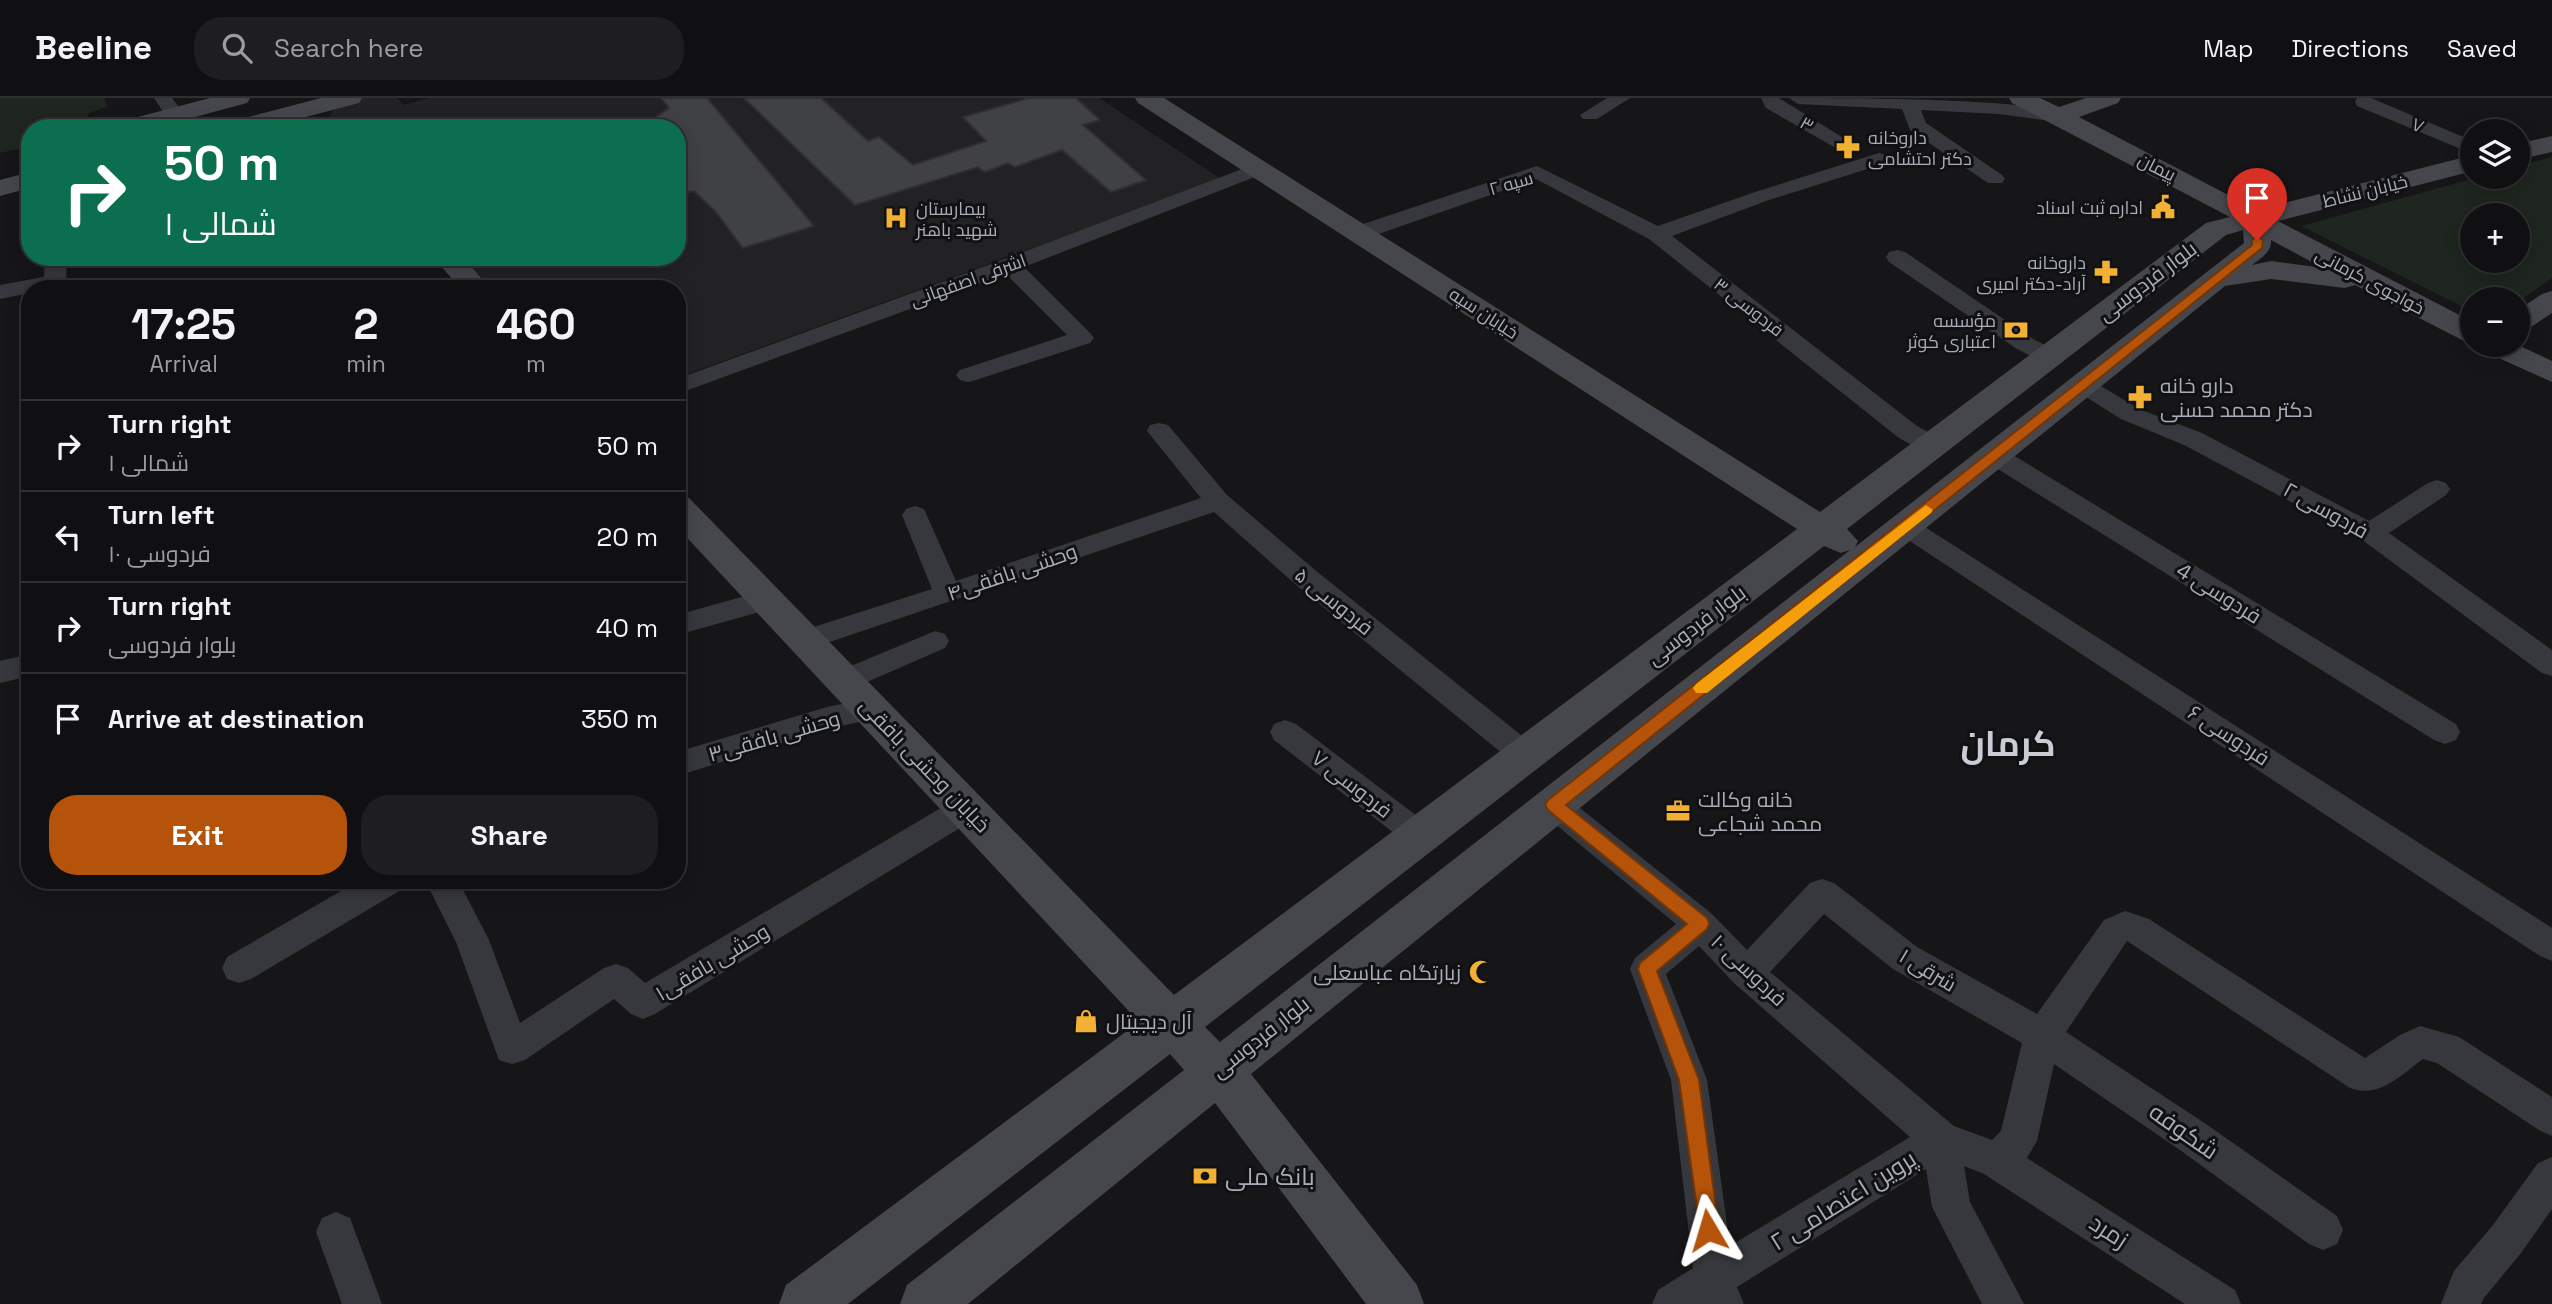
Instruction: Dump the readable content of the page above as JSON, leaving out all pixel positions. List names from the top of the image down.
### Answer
{
  "streets": {
    "main road": [
      "پیمان",
      "خیابان نشاط",
      "بلوار فردوسی",
      "خواجوی کرمانی",
      "خیابان سپه",
      "خیابان وحشی بافقی"
    ],
    "street": [
      "۳",
      "۷",
      "سپه ۲",
      "اشرفی اصفهانی",
      "فردوسی ۳",
      "فردوسی ۲",
      "وحشی بافقی۴",
      "فردوسی 4",
      "فردوسی ۵",
      "فردوسی ۶",
      "وحشی بافقی۳",
      "فردوسی ۷",
      "وحشی بافقی۱",
      "فردوسی ۱۰",
      "شرقی ۱",
      "شکوفه",
      "پروین اعتصامی ۲",
      "زمرد"
    ]
  },
  "crossings": [
    ["پیمان", "خیابان نشاط"],
    ["پیمان", "بلوار فردوسی"],
    ["پیمان", "خواجوی کرمانی"],
    ["سپه ۲", "فردوسی ۳"],
    ["سپه ۲", "خیابان سپه"],
    ["خیابان نشاط", "بلوار فردوسی"],
    ["خیابان نشاط", "خواجوی کرمانی"],
    ["اشرفی اصفهانی", "خیابان سپه"],
    ["بلوار فردوسی", "خواجوی کرمانی"],
    ["بلوار فردوسی", "فردوسی ۳"],
    ["بلوار فردوسی", "خیابان سپه"],
    ["بلوار فردوسی", "فردوسی ۲"],
    ["بلوار فردوسی", "فردوسی 4"],
    ["بلوار فردوسی", "فردوسی ۵"],
    ["بلوار فردوسی", "فردوسی ۶"],
    ["بلوار فردوسی", "خیابان وحشی بافقی"],
    ["بلوار فردوسی", "فردوسی ۷"],
    ["بلوار فردوسی", "فردوسی ۱۰"],
    ["وحشی بافقی۴", "فردوسی ۵"],
    ["وحشی بافقی۴", "خیابان وحشی بافقی"],
    ["وحشی بافقی۳", "خیابان وحشی بافقی"],
    ["خیابان وحشی بافقی", "وحشی بافقی۱"],
    ["فردوسی ۱۰", "شرقی ۱"],
    ["فردوسی ۱۰", "پروین اعتصامی ۲"],
    ["فردوسی ۱۰", "زمرد"],
    ["شرقی ۱", "شکوفه"],
    ["پروین اعتصامی ۲", "زمرد"]
  ],
  "districts": ["کرمان"],
  "places": {
    "pharmacy": ["داروخانه دکتر احتشامی", "داروخانه آراد-دکتر امیری", "دارو خانه دکتر محمد حسنی"],
    "public building": ["اداره ثبت اسناد"],
    "hospital": ["بیمارستان شهید باهنر"],
    "bank": ["مؤسسه اعتباری کوثر", "بانک ملی"],
    "office": ["خانه وکالت محمد شجاعی"],
    "mosque": ["زیارتگاه عباسعلی"],
    "shop": ["آل دیجیتال"]
  },
  "page": {
    "header": "Beeline",
    "search": "Search here",
    "nav": ["Map", "Directions", "Saved"],
    "map_buttons": ["+", "−"],
    "turn": ["50 m", "شمالی ۱"],
    "eta": [
      "17:25",
      "Arrival",
      "2",
      "min",
      "460",
      "m"
    ],
    "list": [
      {
        "name": "Turn right",
        "note": "شمالی ۱",
        "value": "50 m"
      },
      {
        "name": "Turn left",
        "note": "فردوسی ۱۰",
        "value": "20 m"
      },
      {
        "name": "Turn right",
        "note": "بلوار فردوسی",
        "value": "40 m"
      },
      {
        "name": "Arrive at destination",
        "value": "350 m"
      }
    ],
    "buttons": ["Exit", "Share"]
  }
}
